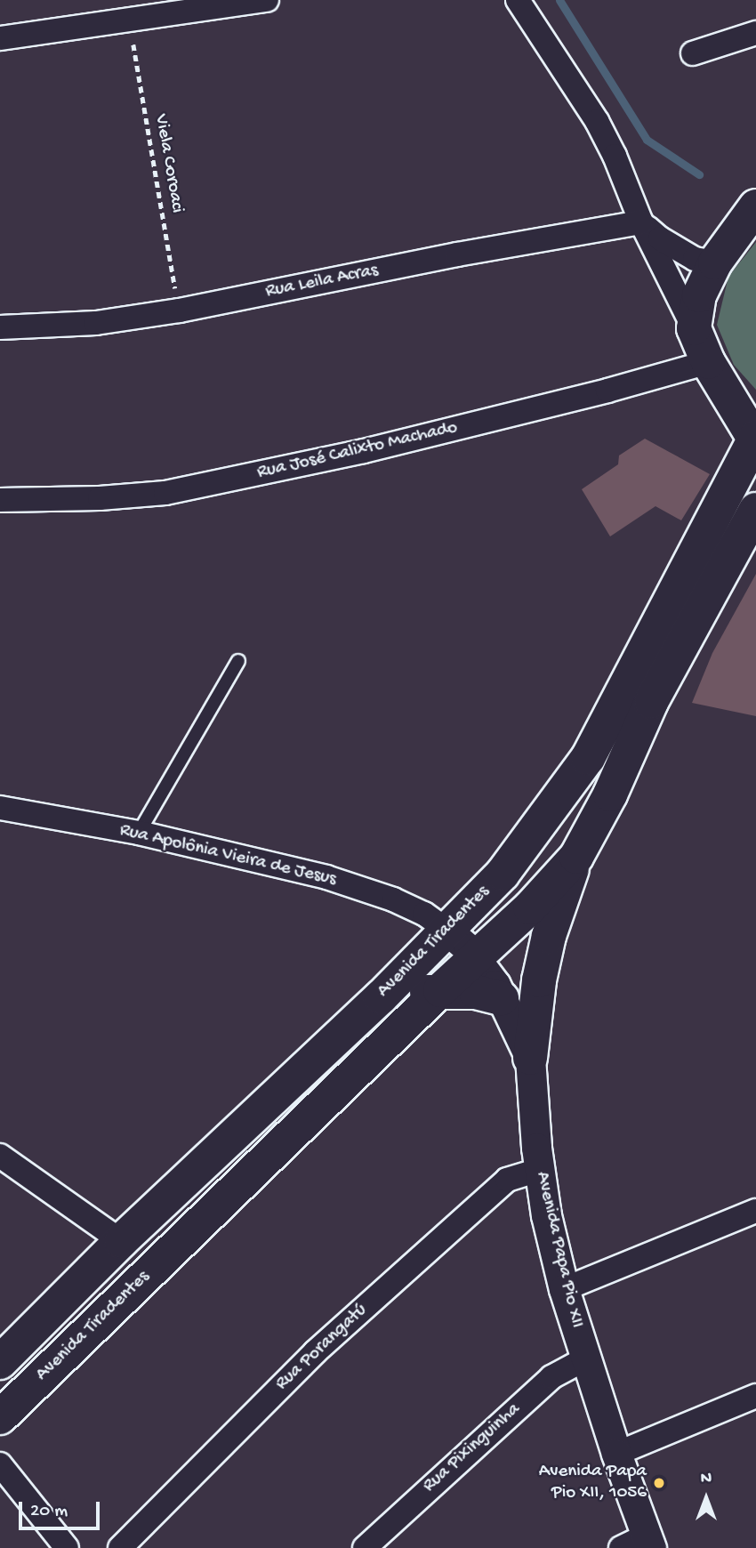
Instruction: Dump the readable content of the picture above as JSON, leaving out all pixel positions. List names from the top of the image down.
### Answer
{
  "streets": {
    "main road": ["Avenida Tiradentes"],
    "street": [
      "Rua Leila Acras",
      "Rua José Calixto Machado",
      "Rua Apolônia Vieira de Jesus",
      "Avenida Papa Pio XII",
      "Rua Porangatú",
      "Rua Pixinguinha"
    ],
    "path": ["Viela Coroaci"]
  },
  "crossings": [
    ["Viela Coroaci", "Rua Leila Acras"],
    ["Rua Apolônia Vieira de Jesus", "Avenida Tiradentes"],
    ["Rua Apolônia Vieira de Jesus", "Avenida Papa Pio XII"],
    ["Avenida Tiradentes", "Avenida Papa Pio XII"],
    ["Avenida Papa Pio XII", "Rua Porangatú"],
    ["Avenida Papa Pio XII", "Rua Pixinguinha"]
  ],
  "places": ["Avenida Papa Pio XII, 1056"],
  "scale_bar": "20 m",
  "north": "top"
}
